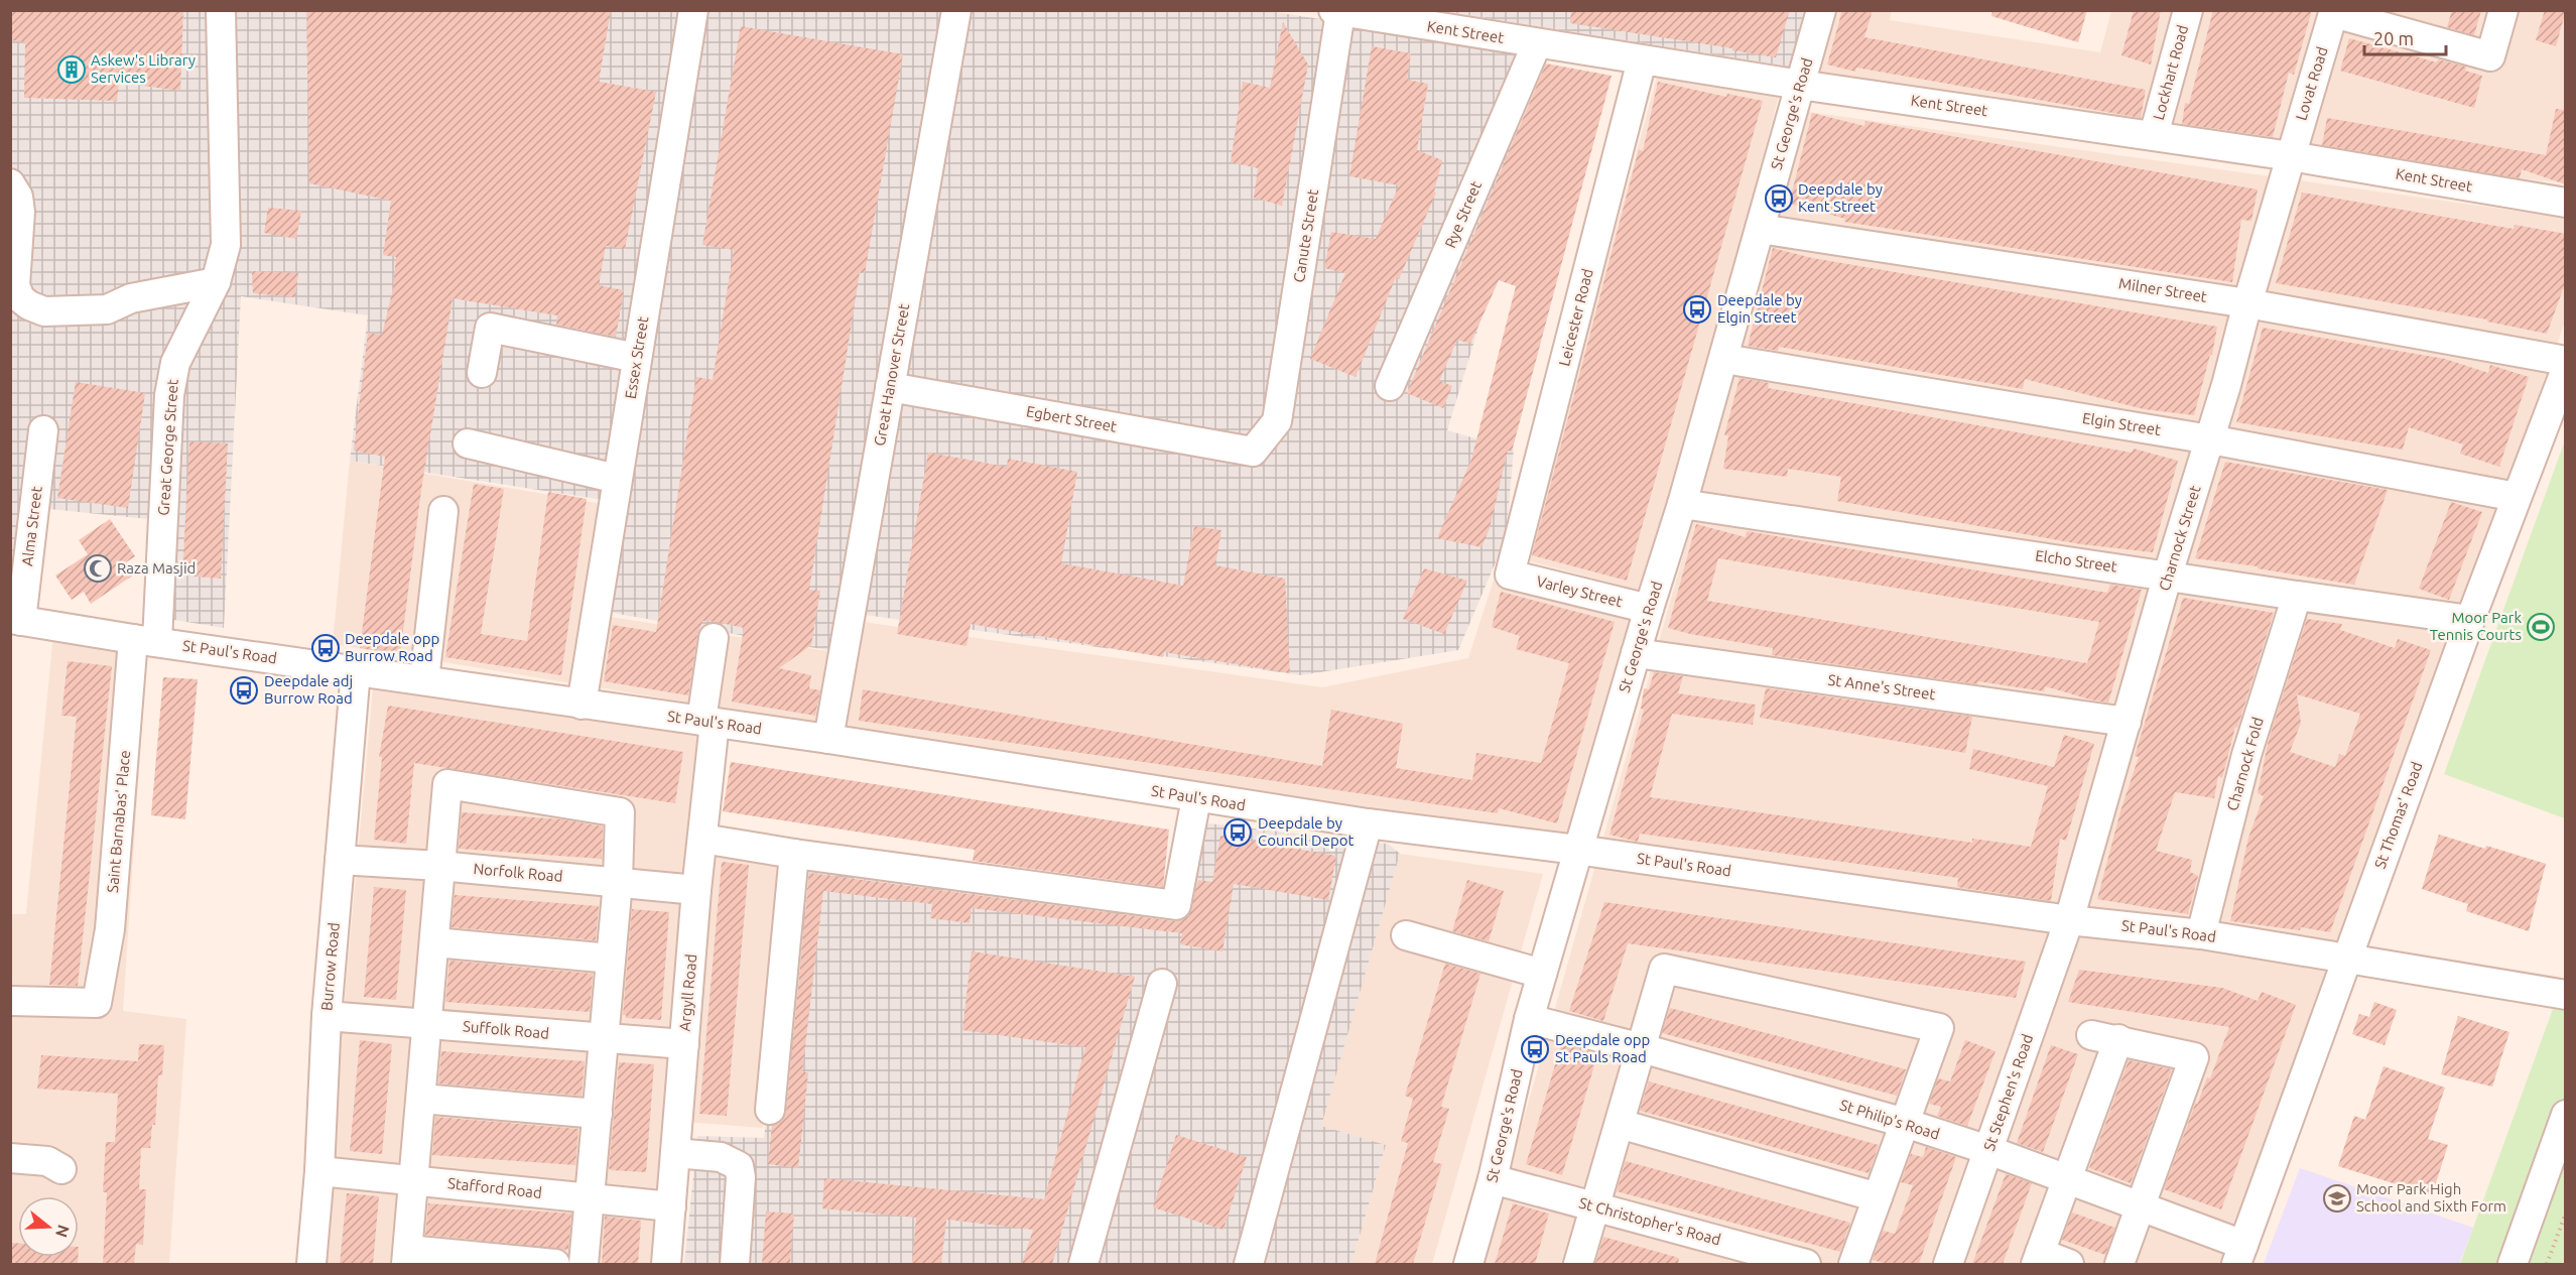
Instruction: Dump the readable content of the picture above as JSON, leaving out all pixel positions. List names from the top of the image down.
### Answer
{
  "streets": {
    "street": [
      "Kent Street",
      "Lockhart Road",
      "Lovat Road",
      "St George's Road",
      "Rye Street",
      "Canute Street",
      "Milner Street",
      "Leicester Road",
      "Essex Street",
      "Great Hanover Street",
      "Egbert Street",
      "Elgin Street",
      "Great George Street",
      "Alma Street",
      "Charnock Street",
      "Elcho Street",
      "Varley Street",
      "St Paul's Road",
      "St Anne's Street",
      "Charnock Fold",
      "St Thomas' Road",
      "Saint Barnabas' Place",
      "Norfolk Road",
      "Burrow Road",
      "Argyll Road",
      "Suffolk Road",
      "St Stephen's Road",
      "St Philip's Road",
      "Stafford Road",
      "St Christopher's Road"
    ]
  },
  "crossings": [
    ["Kent Street", "Lockhart Road"],
    ["Kent Street", "Lovat Road"],
    ["Kent Street", "St George's Road"],
    ["Kent Street", "Rye Street"],
    ["Kent Street", "Canute Street"],
    ["Kent Street", "Leicester Road"],
    ["Kent Street", "Charnock Street"],
    ["Lovat Road", "Charnock Street"],
    ["St George's Road", "Milner Street"],
    ["St George's Road", "Elgin Street"],
    ["St George's Road", "Elcho Street"],
    ["St George's Road", "Varley Street"],
    ["St George's Road", "St Paul's Road"],
    ["St George's Road", "St Anne's Street"],
    ["St George's Road", "St Philip's Road"],
    ["St George's Road", "St Christopher's Road"],
    ["Canute Street", "Egbert Street"],
    ["Milner Street", "Charnock Street"],
    ["Leicester Road", "Varley Street"],
    ["Essex Street", "St Paul's Road"],
    ["Great Hanover Street", "Egbert Street"],
    ["Great Hanover Street", "St Paul's Road"],
    ["Elgin Street", "Charnock Street"],
    ["Elgin Street", "St Thomas' Road"],
    ["Great George Street", "St Paul's Road"],
    ["Great George Street", "Saint Barnabas' Place"],
    ["Alma Street", "St Paul's Road"],
    ["Charnock Street", "Elcho Street"],
    ["Charnock Street", "St Paul's Road"],
    ["Charnock Street", "St Anne's Street"],
    ["Charnock Street", "St Stephen's Road"],
    ["Elcho Street", "Charnock Fold"],
    ["Elcho Street", "St Thomas' Road"],
    ["St Paul's Road", "Charnock Fold"],
    ["St Paul's Road", "St Thomas' Road"],
    ["St Paul's Road", "Saint Barnabas' Place"],
    ["St Paul's Road", "Burrow Road"],
    ["St Paul's Road", "Argyll Road"],
    ["St Paul's Road", "St Stephen's Road"],
    ["St Thomas' Road", "St Philip's Road"],
    ["Norfolk Road", "Burrow Road"],
    ["Norfolk Road", "Argyll Road"],
    ["Burrow Road", "Suffolk Road"],
    ["Burrow Road", "Stafford Road"],
    ["Argyll Road", "Suffolk Road"],
    ["Argyll Road", "Stafford Road"],
    ["St Stephen's Road", "St Philip's Road"]
  ],
  "places": {
    "building": ["Askew's Library Services"],
    "bus stop": [
      "Deepdale by Kent Street",
      "Deepdale by Elgin Street",
      "Deepdale opp Burrow Road",
      "Deepdale adj Burrow Road",
      "Deepdale by Council Depot",
      "Deepdale opp St Pauls Road"
    ],
    "mosque": ["Raza Masjid"],
    "sports": ["Moor Park Tennis Courts"],
    "school or university": ["Moor Park High School and Sixth Form"]
  },
  "scale_bar": "20 m",
  "north": "right"
}
